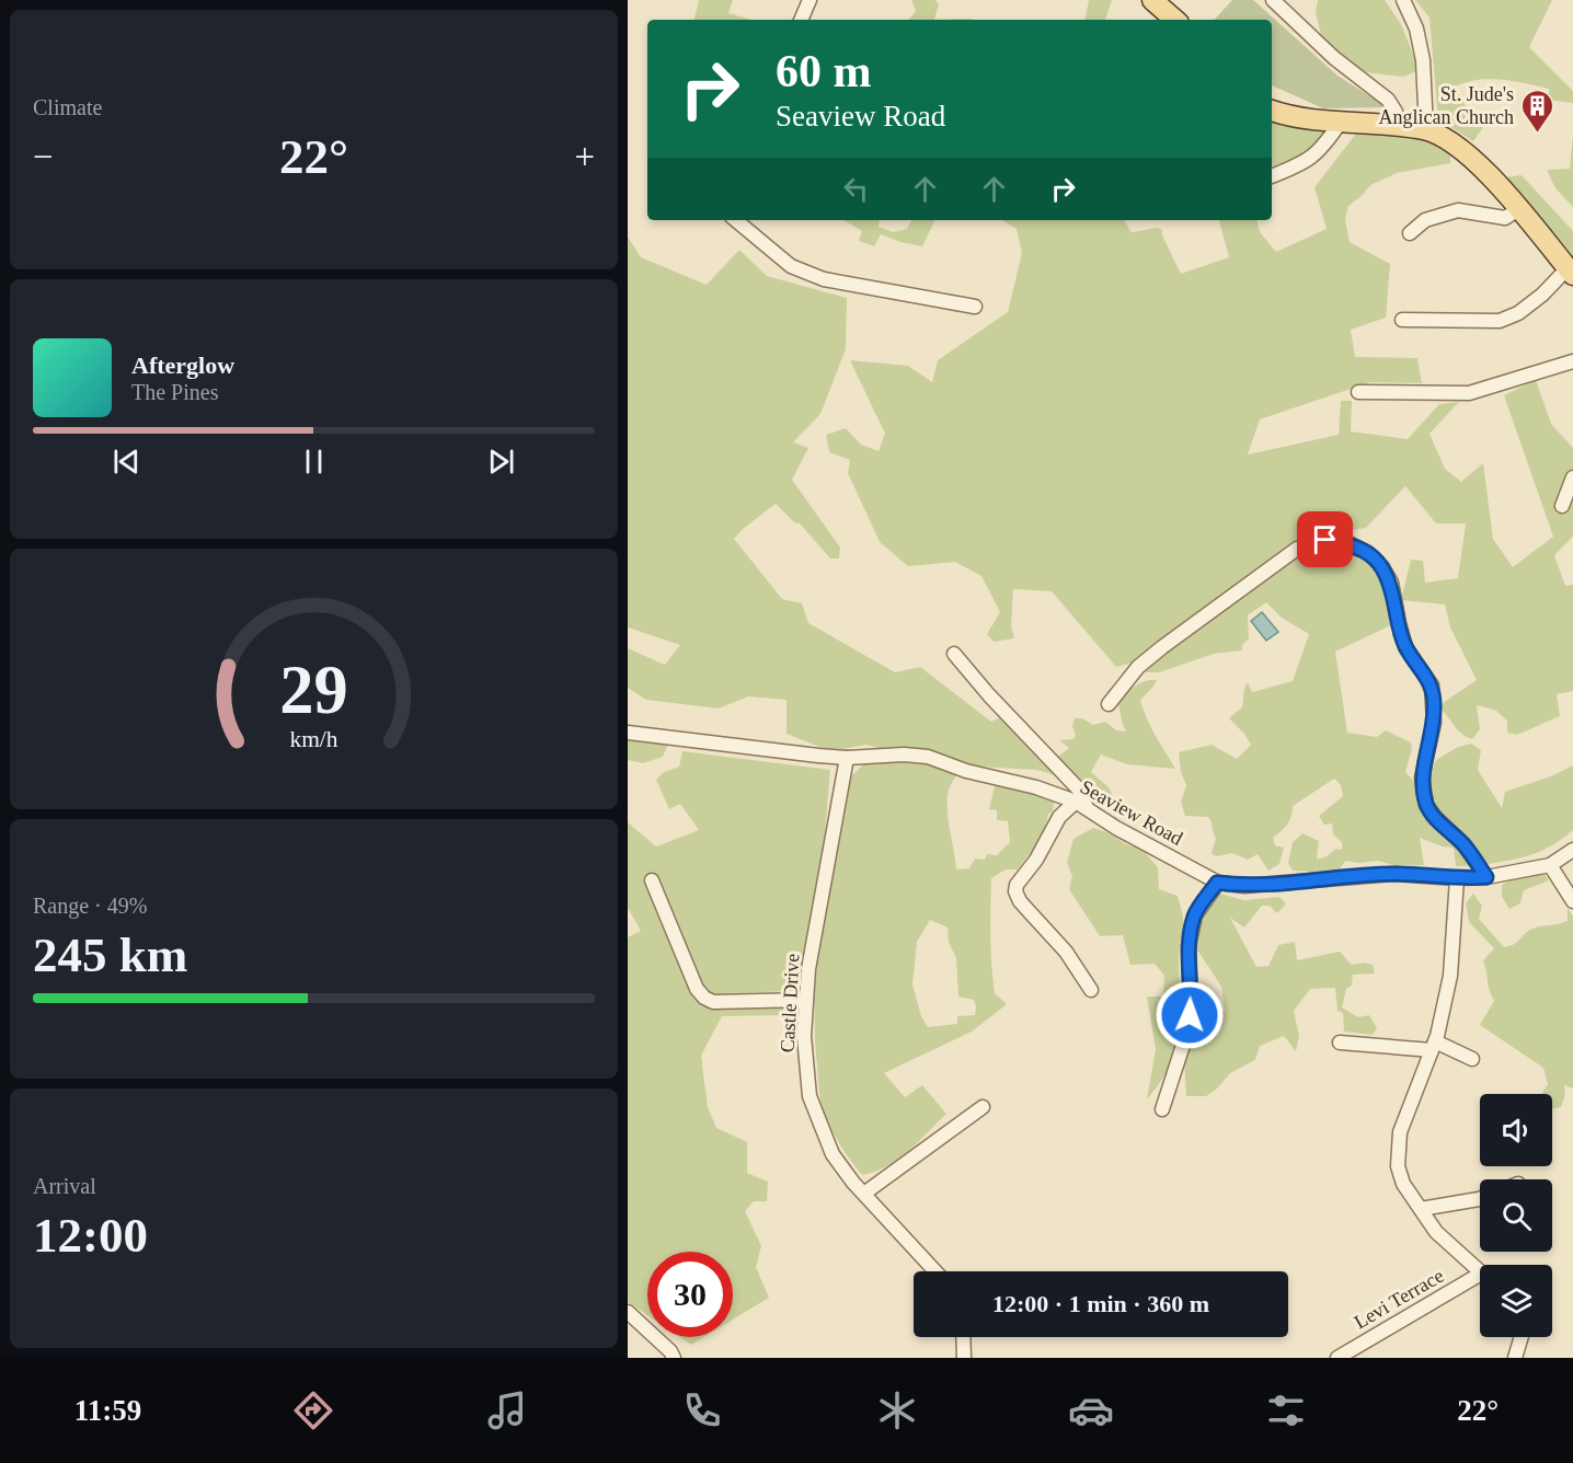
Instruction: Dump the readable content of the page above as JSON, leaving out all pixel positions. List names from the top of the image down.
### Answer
{
  "streets": {
    "street": ["Seaview Road", "Castle Drive", "Levi Terrace"]
  },
  "crossings": [
    ["Seaview Road", "Castle Drive"]
  ],
  "places": {
    "building": ["St. Jude's Anglican Church"]
  },
  "page": {
    "tile": [
      "Climate",
      ["Range · 49%", "245 km"],
      ["Arrival", "12:00"]
    ],
    "turn": ["60 m", "Seaview Road"],
    "heat": ["−", "22°", "+"],
    "song": ["Afterglow", "The Pines"],
    "limit": "30",
    "trip": "12:00 · 1 min · 360 m",
    "tabs": ["11:59", "22°"],
    "gauge": ["29", "km/h"]
  }
}
